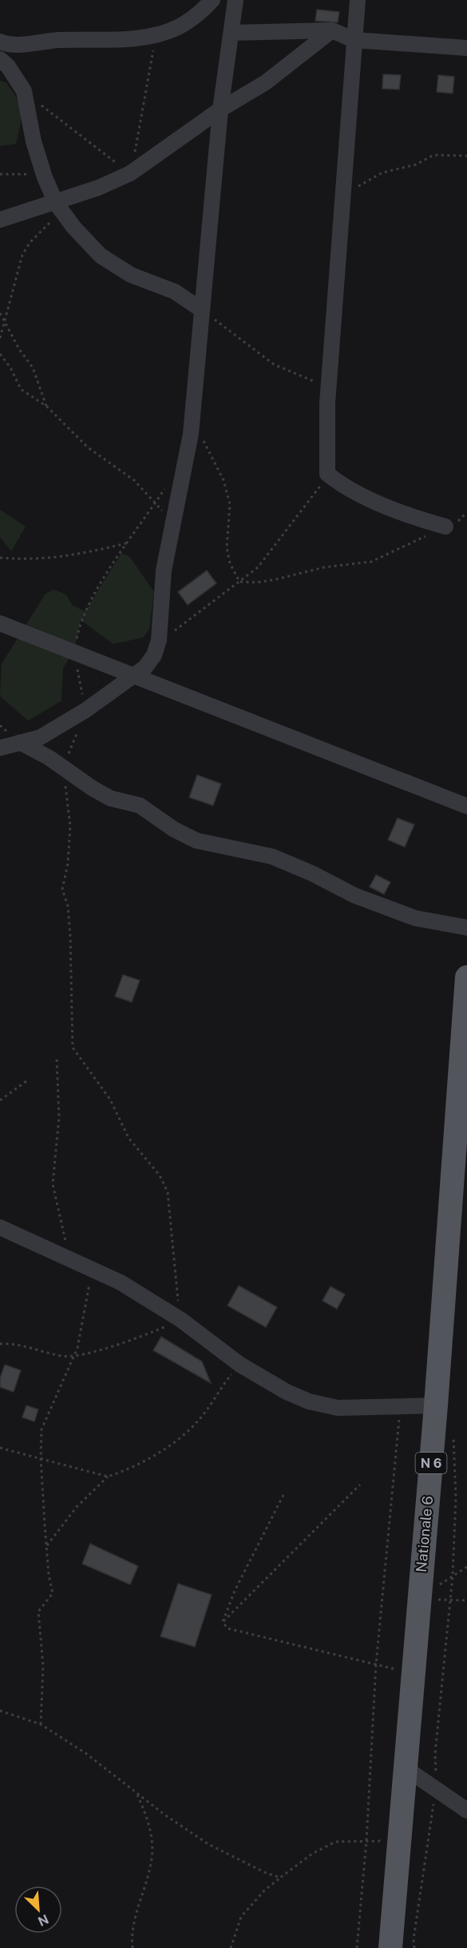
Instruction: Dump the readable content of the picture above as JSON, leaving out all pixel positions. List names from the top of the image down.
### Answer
{
  "streets": {
    "main road": ["N 6", "Nationale 6"]
  },
  "north": "bottom right"
}
